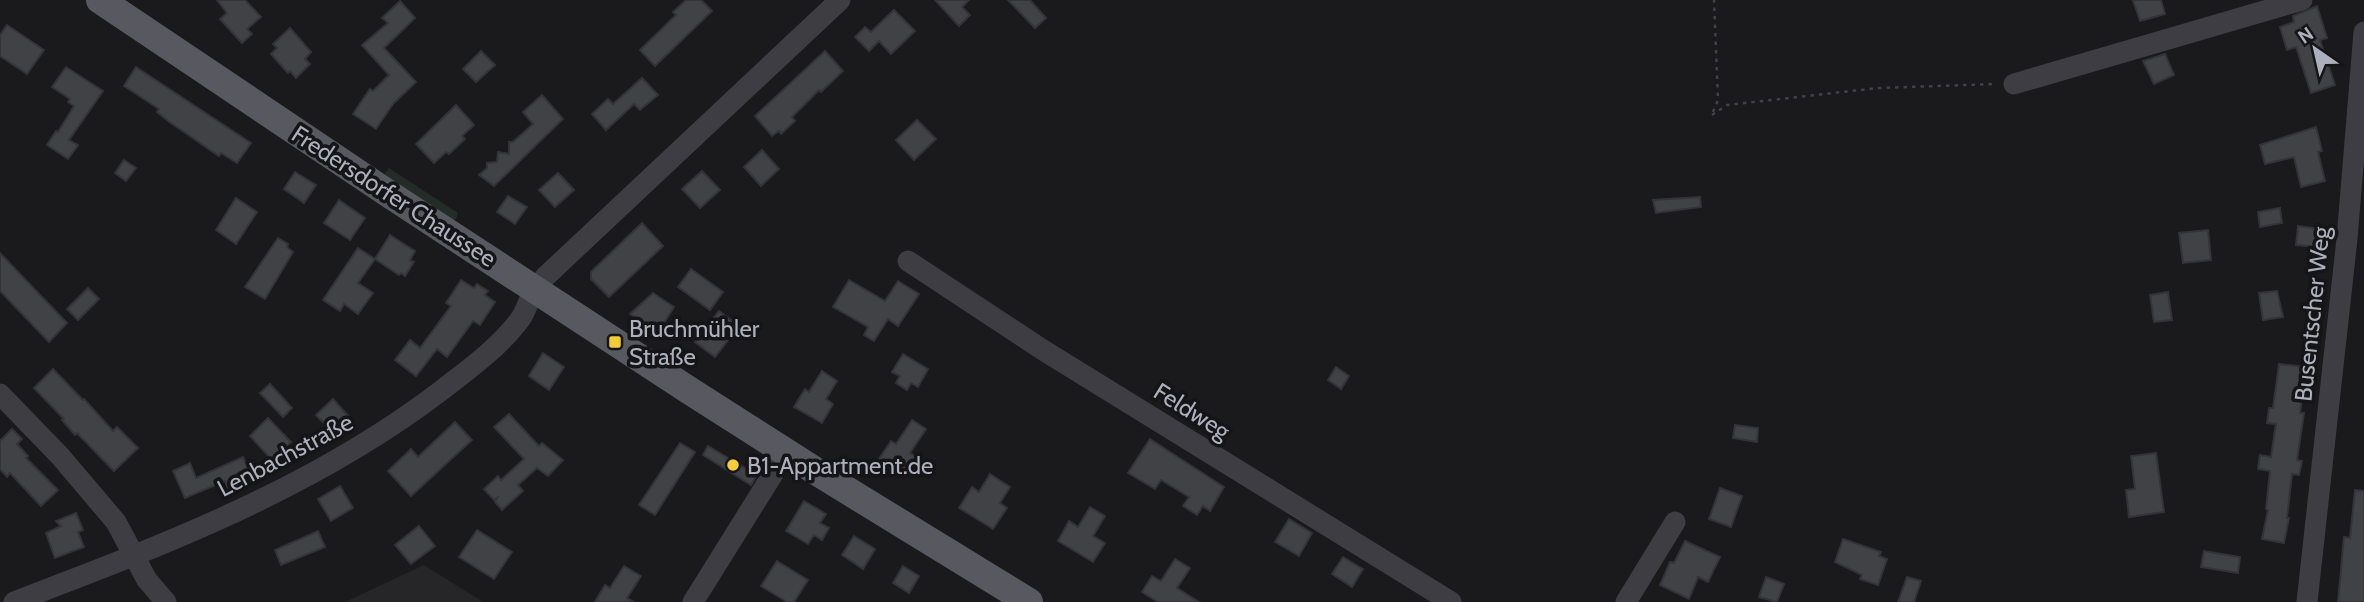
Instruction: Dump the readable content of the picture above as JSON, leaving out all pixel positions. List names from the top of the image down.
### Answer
{
  "streets": {
    "main road": ["Fredersdorfer Chaussee"],
    "street": ["Busentscher Weg", "Feldweg", "Lenbachstraße"]
  },
  "crossings": [
    ["Fredersdorfer Chaussee", "Lenbachstraße"]
  ],
  "places": {
    "transit": ["Bruchmühler Straße"],
    "other": ["B1-Appartment.de"]
  },
  "north": "top left"
}
